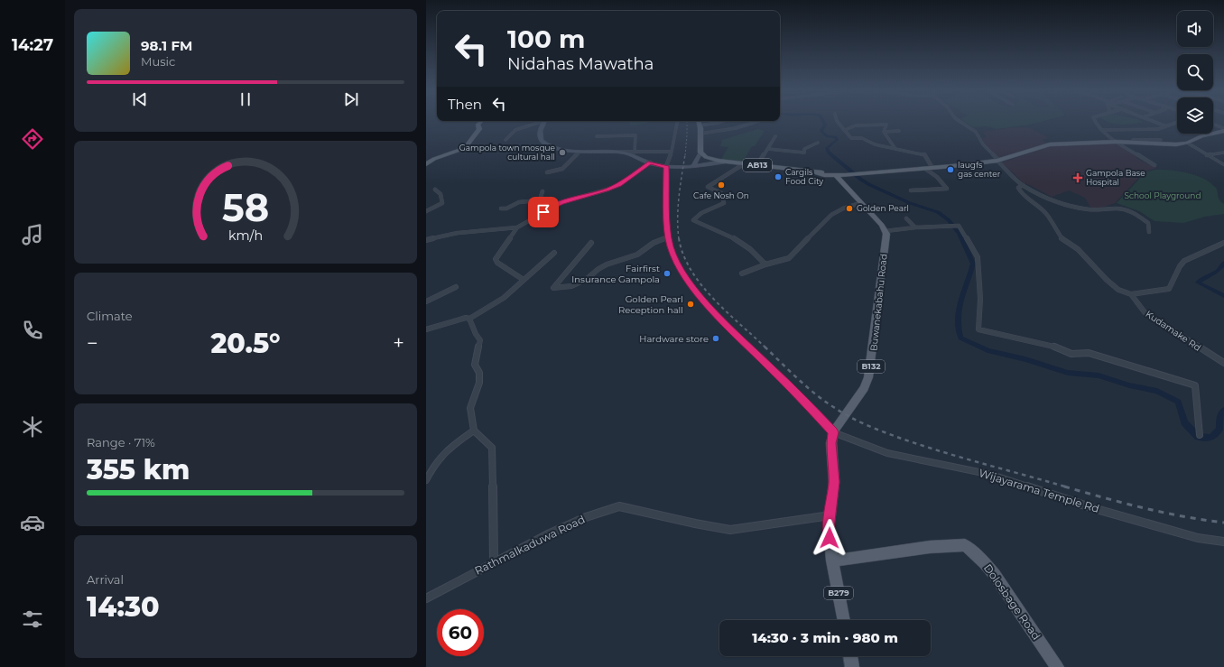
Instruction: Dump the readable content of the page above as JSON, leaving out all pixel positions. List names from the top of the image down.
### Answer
{
  "streets": {
    "main road": [
      "AB13",
      "Buwanekabahu Road",
      "B132",
      "B279",
      "Dolosbage Road"
    ],
    "street": ["Kudamake Rd", "Wijayarama Temple Rd", "Rathmalkaduwa Road"]
  },
  "crossings": [
    ["AB13", "Kudamake Rd"],
    ["Buwanekabahu Road", "Wijayarama Temple Rd"],
    ["B279", "Dolosbage Road"]
  ],
  "parks": ["School Playground"],
  "places": {
    "other": [
      "Gampola town mosque cultural hall",
      "laugfs gas center",
      "Cargils Food City",
      "Cafe Nosh On",
      "Golden Pearl",
      "Fairfirst Insurance Gampola",
      "Golden Pearl Reception hall",
      "Hardware store"
    ],
    "health": ["Gampola Base Hospital"]
  },
  "page": {
    "tabs": "14:27",
    "turn": ["100 m", "Nidahas Mawatha"],
    "song": ["98.1 FM", "Music"],
    "then": "Then",
    "tile": [
      "Climate",
      ["Range · 71%", "355 km"],
      ["Arrival", "14:30"]
    ],
    "heat": ["−", "20.5°", "+"],
    "limit": "60",
    "trip": "14:30 · 3 min · 980 m",
    "gauge": ["58", "km/h"]
  }
}
